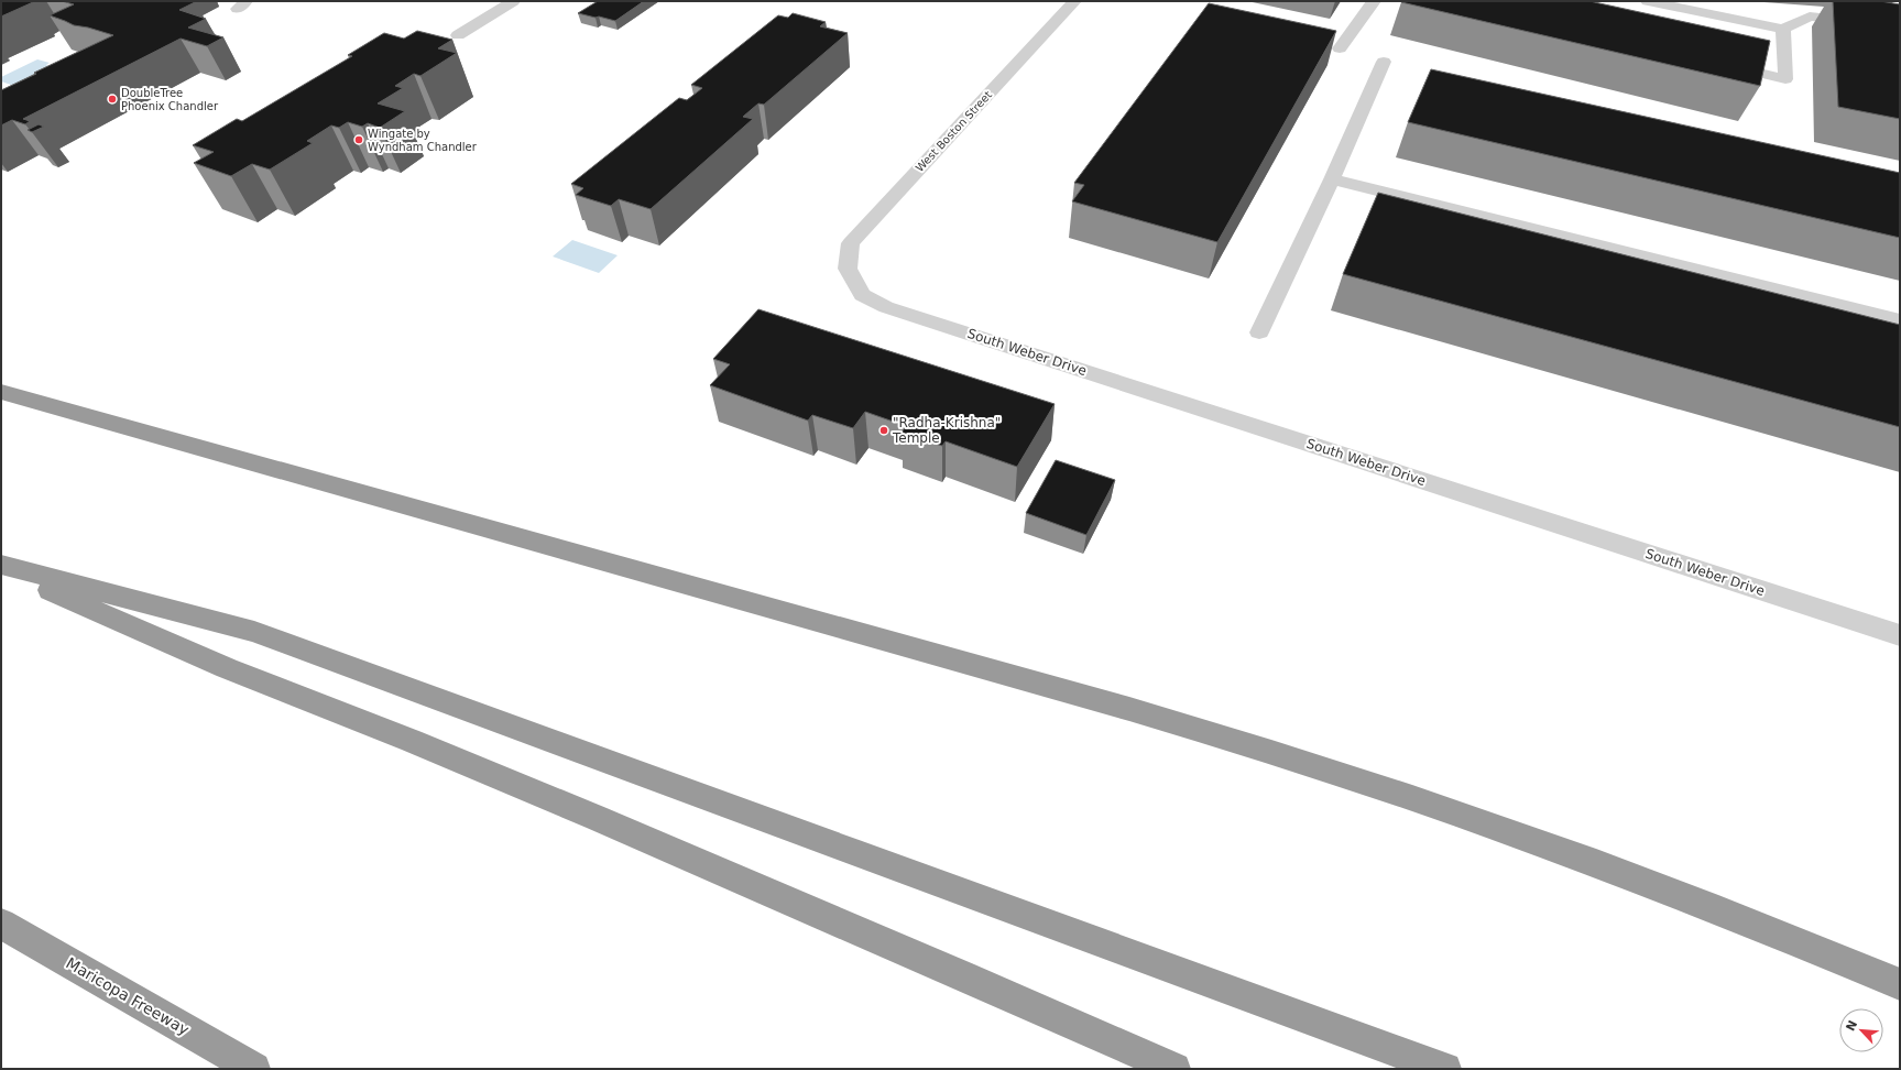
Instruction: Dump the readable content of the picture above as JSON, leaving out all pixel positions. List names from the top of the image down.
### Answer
{
  "streets": {
    "highway": ["Maricopa Freeway"],
    "street": ["West Boston Street", "South Weber Drive"]
  },
  "crossings": [
    ["West Boston Street", "South Weber Drive"]
  ],
  "places": ["DoubleTree Phoenix Chandler", "Wingate by Wyndham Chandler", "\"Radha-Krishna\" Temple"],
  "north": "top left"
}
